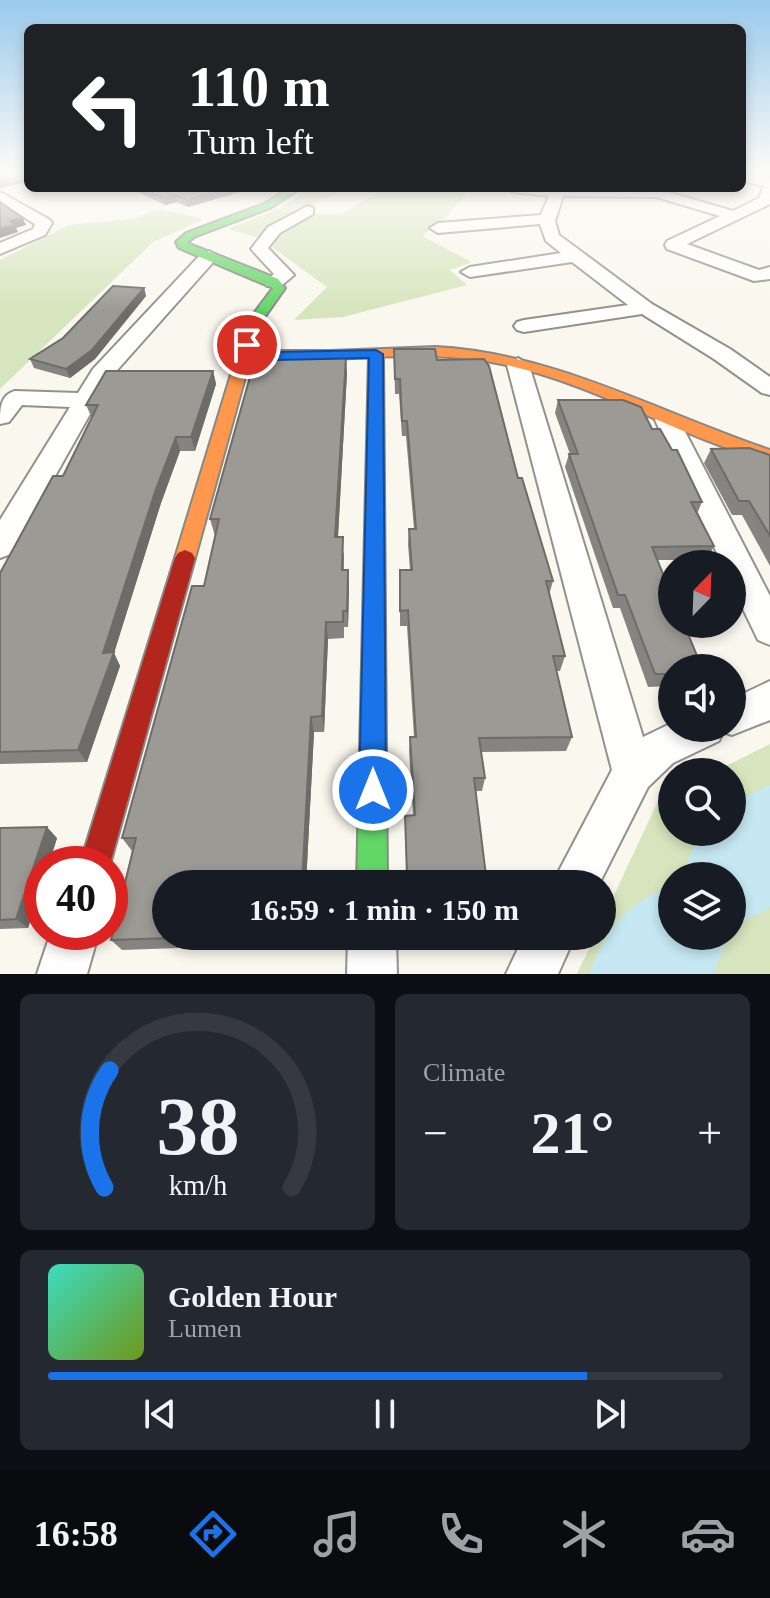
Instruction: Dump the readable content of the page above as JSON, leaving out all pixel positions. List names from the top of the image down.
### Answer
{
  "north": "top right",
  "page": {
    "turn": ["110 m", "Turn left"],
    "limit": "40",
    "trip": "16:59 · 1 min · 150 m",
    "tile": "Climate",
    "heat": ["−", "21°", "+"],
    "song": ["Golden Hour", "Lumen"],
    "tabs": "16:58",
    "gauge": ["38", "km/h"]
  }
}
